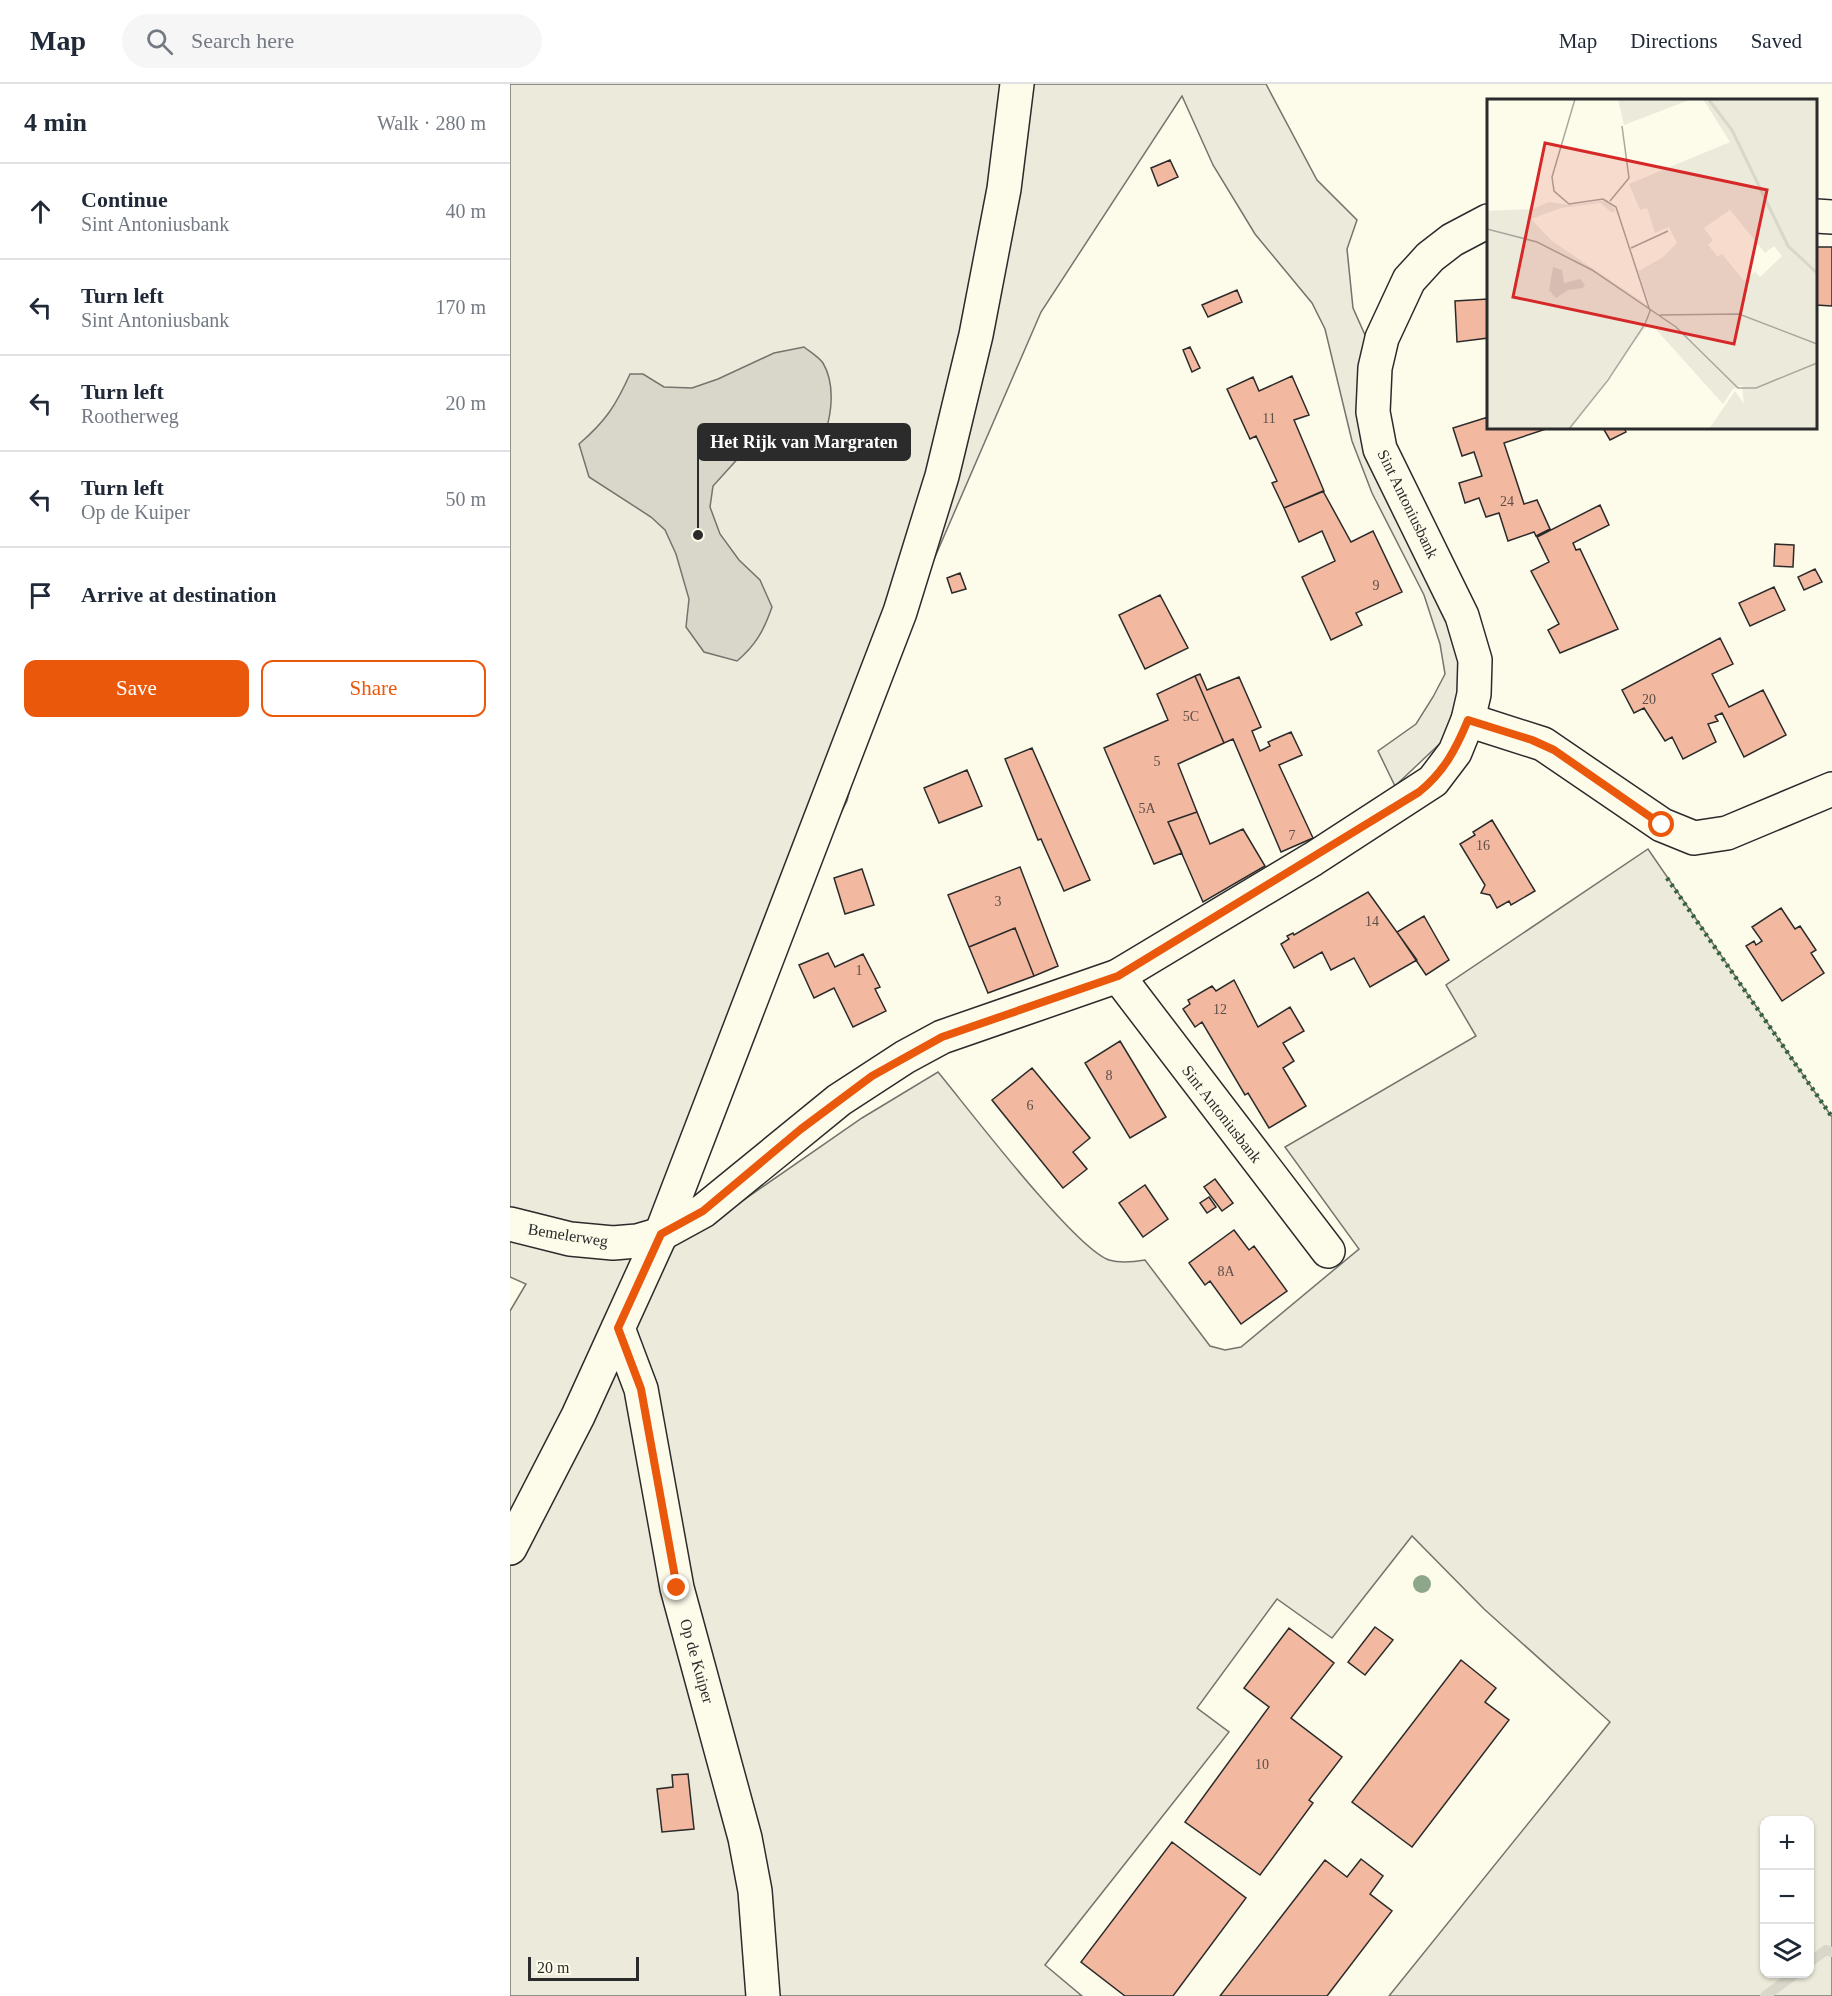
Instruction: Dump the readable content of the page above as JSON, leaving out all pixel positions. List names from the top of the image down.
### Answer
{
  "streets": {
    "street": ["Sint Antoniusbank", "Bemelerweg", "Op de Kuiper"]
  },
  "crossings": [
    ["Sint Antoniusbank", "Bemelerweg"]
  ],
  "places": ["Het Rijk van Margraten"],
  "house_numbers": [
    "11",
    "24",
    "9",
    "20",
    "5C",
    "5",
    "5A",
    "7",
    "16",
    "3",
    "14",
    "1",
    "12",
    "8",
    "6",
    "8A",
    "10"
  ],
  "scale_bar": "20 m",
  "page": {
    "header": "Map",
    "search": "Search here",
    "nav": ["Map", "Directions", "Saved"],
    "heading": ["4 min", "Walk · 280 m"],
    "list": [
      ["Continue", "Sint Antoniusbank", "40 m"],
      ["Turn left", "Sint Antoniusbank", "170 m"],
      ["Turn left", "Rootherweg", "20 m"],
      ["Turn left", "Op de Kuiper", "50 m"],
      "Arrive at destination"
    ],
    "buttons": ["Save", "Share"],
    "map_buttons": ["+", "−"],
    "scale": "20 m"
  }
}
